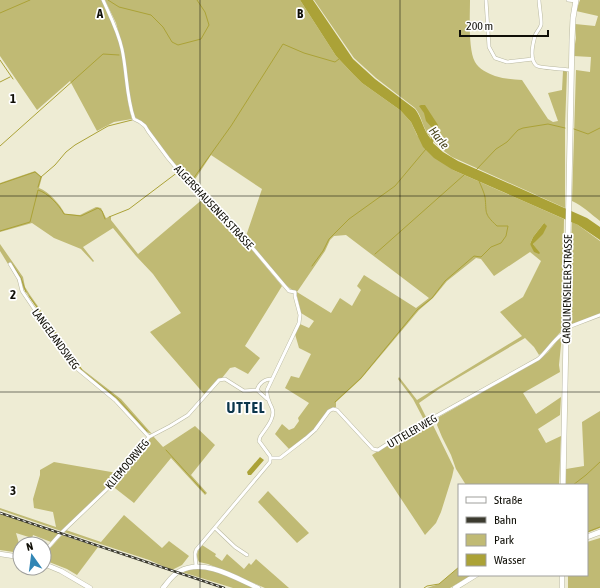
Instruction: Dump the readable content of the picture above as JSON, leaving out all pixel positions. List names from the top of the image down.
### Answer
{
  "streets": {
    "main road": ["CAROLINENSIELER STRASSE"],
    "street": [
      "ALGERSHAUSENER STRASSE",
      "LANGELANDSWEG",
      "UTTELER WEG",
      "KLIEMOORWEG"
    ]
  },
  "crossings": [
    ["ALGERSHAUSENER STRASSE", "UTTELER WEG"],
    ["CAROLINENSIELER STRASSE", "UTTELER WEG"],
    ["LANGELANDSWEG", "KLIEMOORWEG"]
  ],
  "districts": ["UTTEL"],
  "water": ["Harle"],
  "legend": [
    "Straße",
    "Bahn",
    "Park",
    "Wasser"
  ],
  "scale_bar": "200 m",
  "north": "top",
  "grid": {
    "columns": ["A", "B"],
    "rows": ["1", "2", "3"]
  }
}
